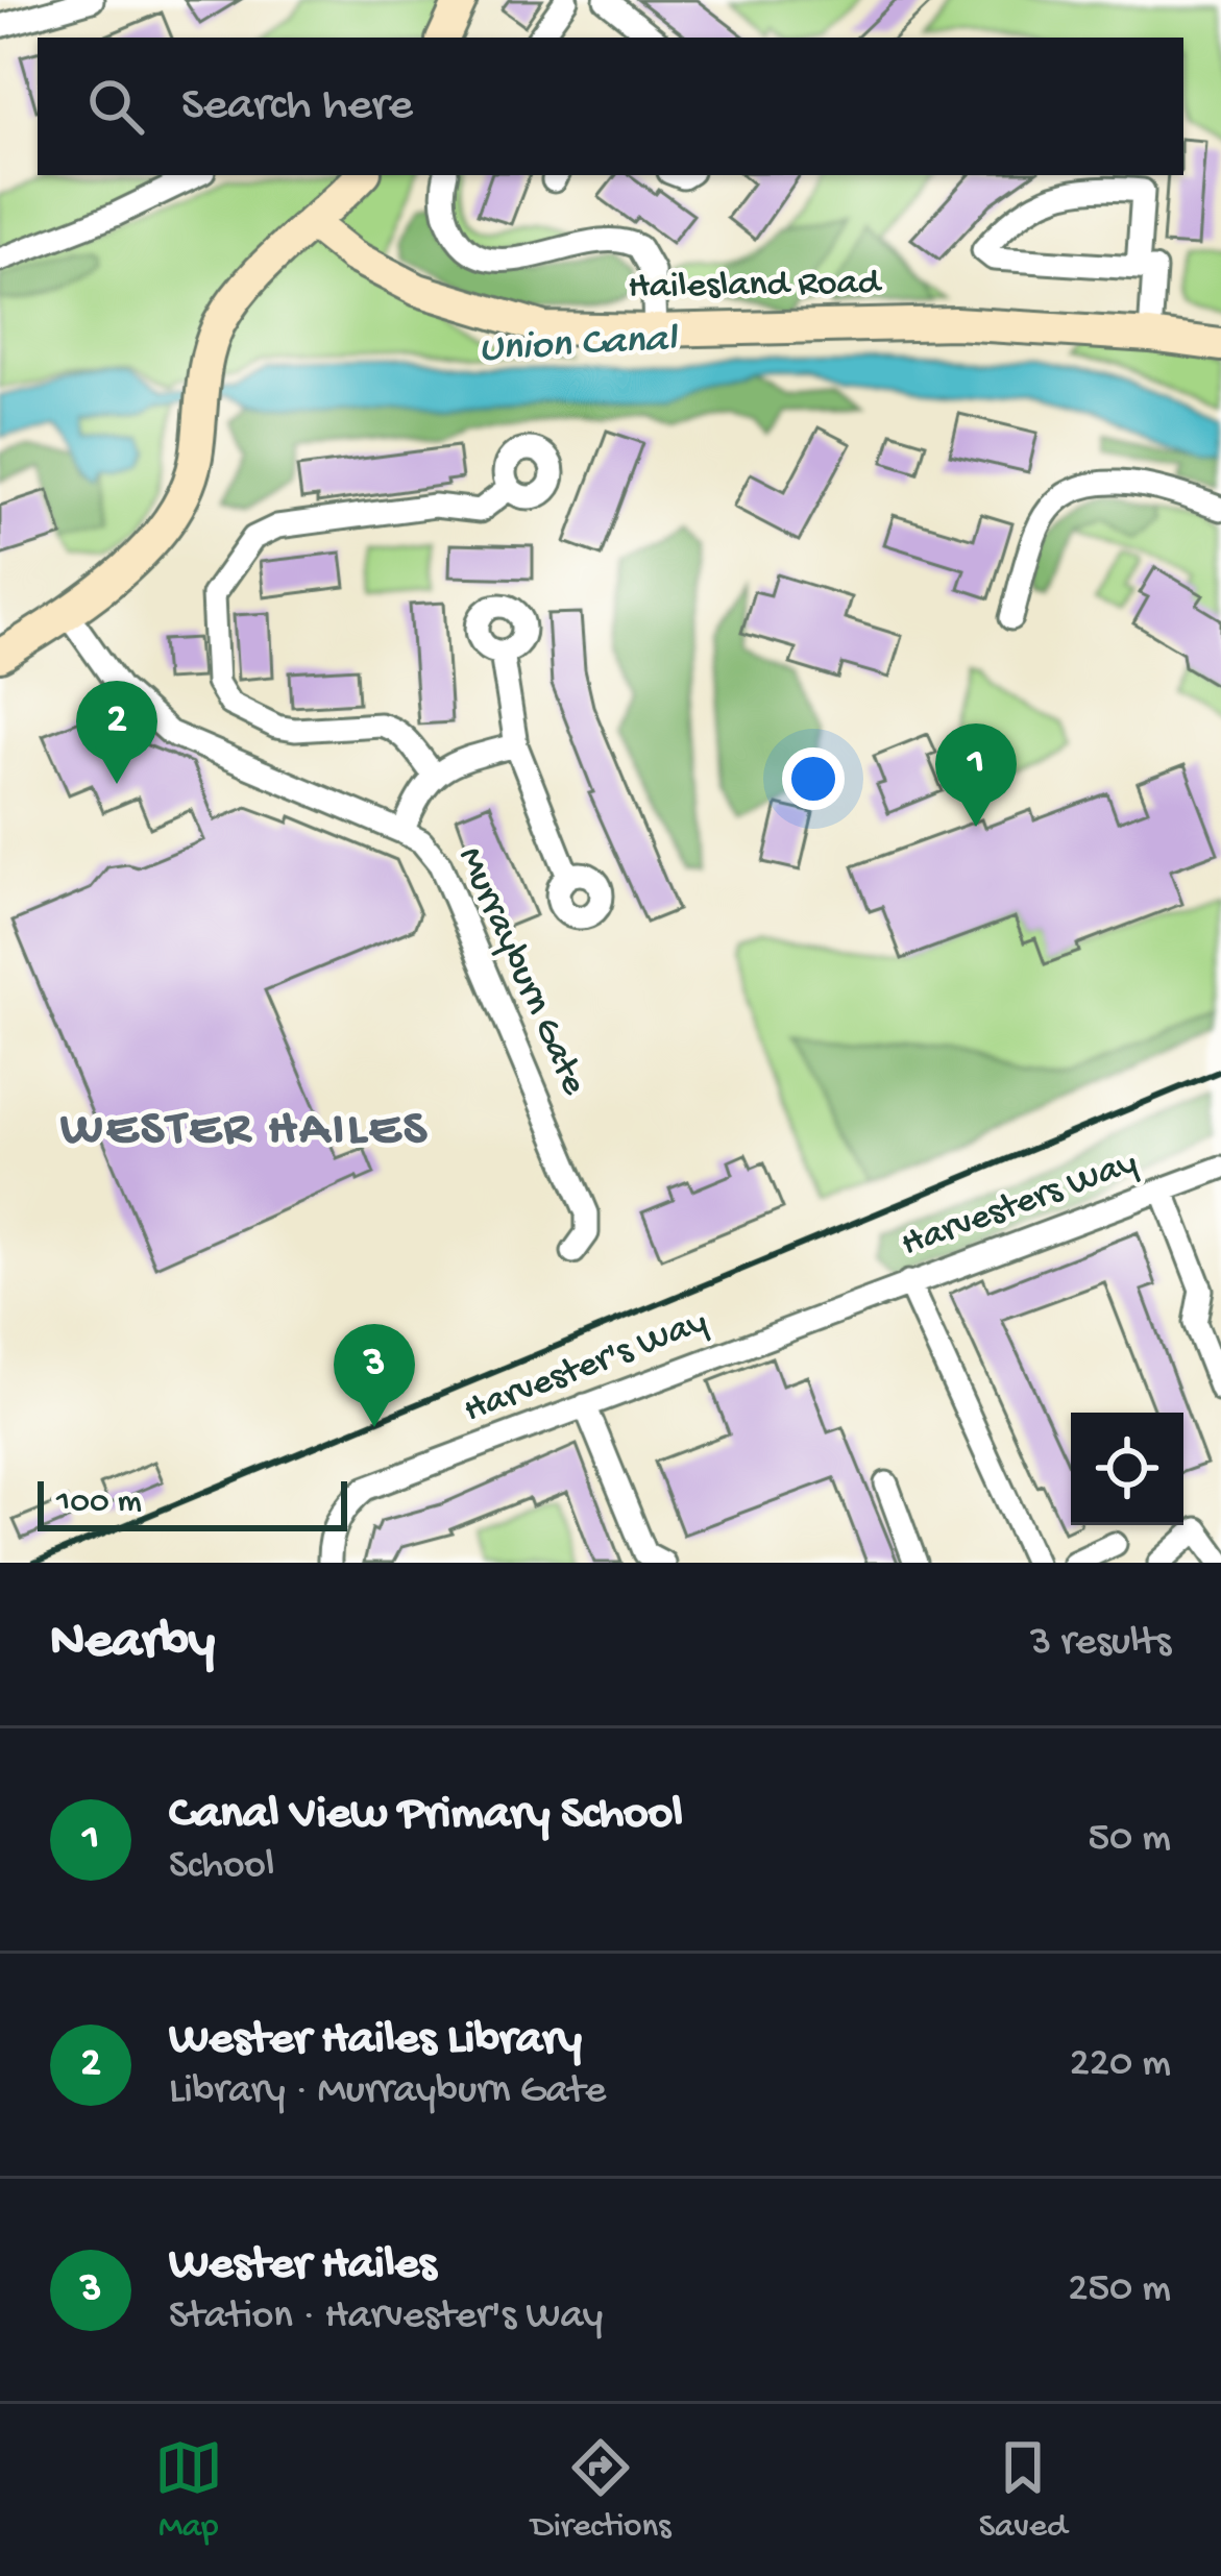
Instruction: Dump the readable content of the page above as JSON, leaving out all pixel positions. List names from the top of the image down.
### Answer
{
  "streets": {
    "street": [
      "Hailesland Road",
      "Murrayburn Gate",
      "Harvesters Way",
      "Harvester's Way"
    ]
  },
  "crossings": [
    ["Harvesters Way", "Harvester's Way"]
  ],
  "districts": ["WESTER HAILES"],
  "water": ["Union Canal"],
  "scale_bar": "100 m",
  "page": {
    "search": "Search here",
    "pins": ["2", "1", "3"],
    "scale": "100 m",
    "heading": ["Nearby", "3 results"],
    "list": [
      {
        "mark": "1",
        "name": "Canal View Primary School",
        "note": "School",
        "value": "50 m"
      },
      {
        "mark": "2",
        "name": "Wester Hailes Library",
        "note": "Library · Murrayburn Gate",
        "value": "220 m"
      },
      {
        "mark": "3",
        "name": "Wester Hailes",
        "note": "Station · Harvester's Way",
        "value": "250 m"
      }
    ],
    "nav": ["Map", "Directions", "Saved"]
  }
}
